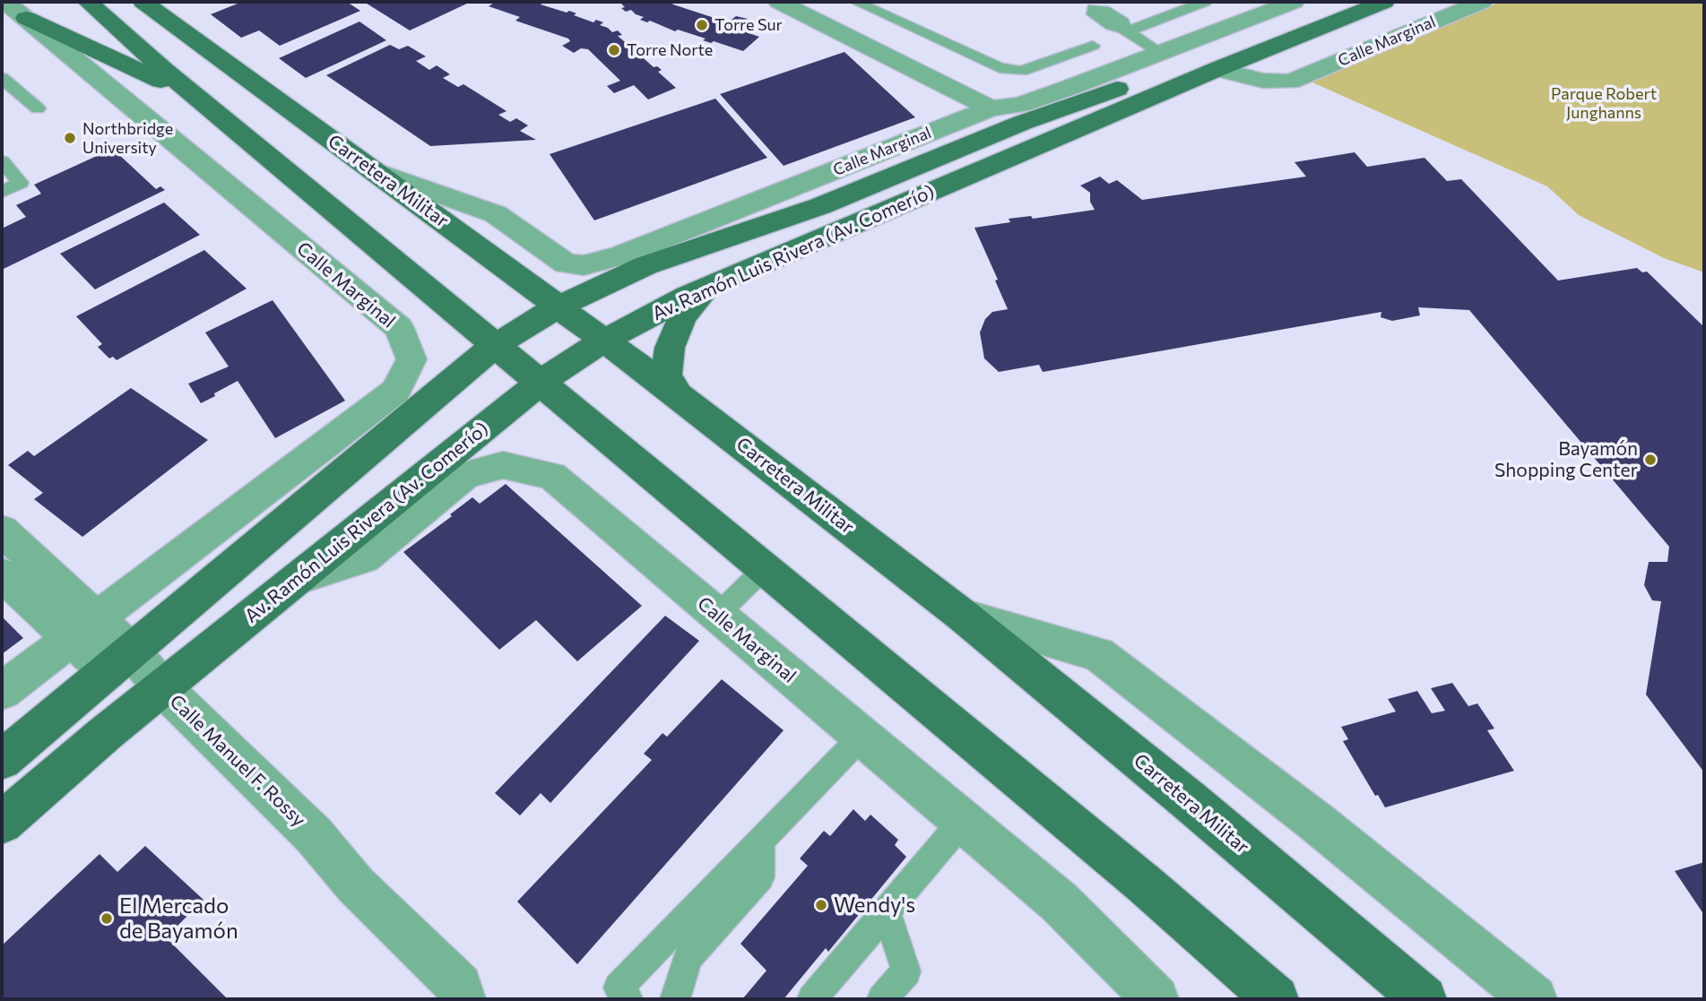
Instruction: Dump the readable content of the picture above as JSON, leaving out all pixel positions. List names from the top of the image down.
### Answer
{
  "streets": {
    "main road": ["Carretera Militar", "Av. Ramón Luis Rivera (Av. Comerío)"],
    "street": ["Calle Marginal", "Calle Manuel F. Rossy"]
  },
  "crossings": [
    ["Calle Marginal", "Carretera Militar"],
    ["Calle Marginal", "Av. Ramón Luis Rivera (Av. Comerío)"],
    ["Calle Marginal", "Calle Manuel F. Rossy"],
    ["Carretera Militar", "Av. Ramón Luis Rivera (Av. Comerío)"],
    ["Av. Ramón Luis Rivera (Av. Comerío)", "Calle Manuel F. Rossy"]
  ],
  "parks": ["Parque Robert Junghanns"],
  "places": [
    "Torre Sur",
    "Torre Norte",
    "Northbridge University",
    "Bayamón Shopping Center",
    "Wendy's",
    "El Mercado de Bayamón"
  ]
}
